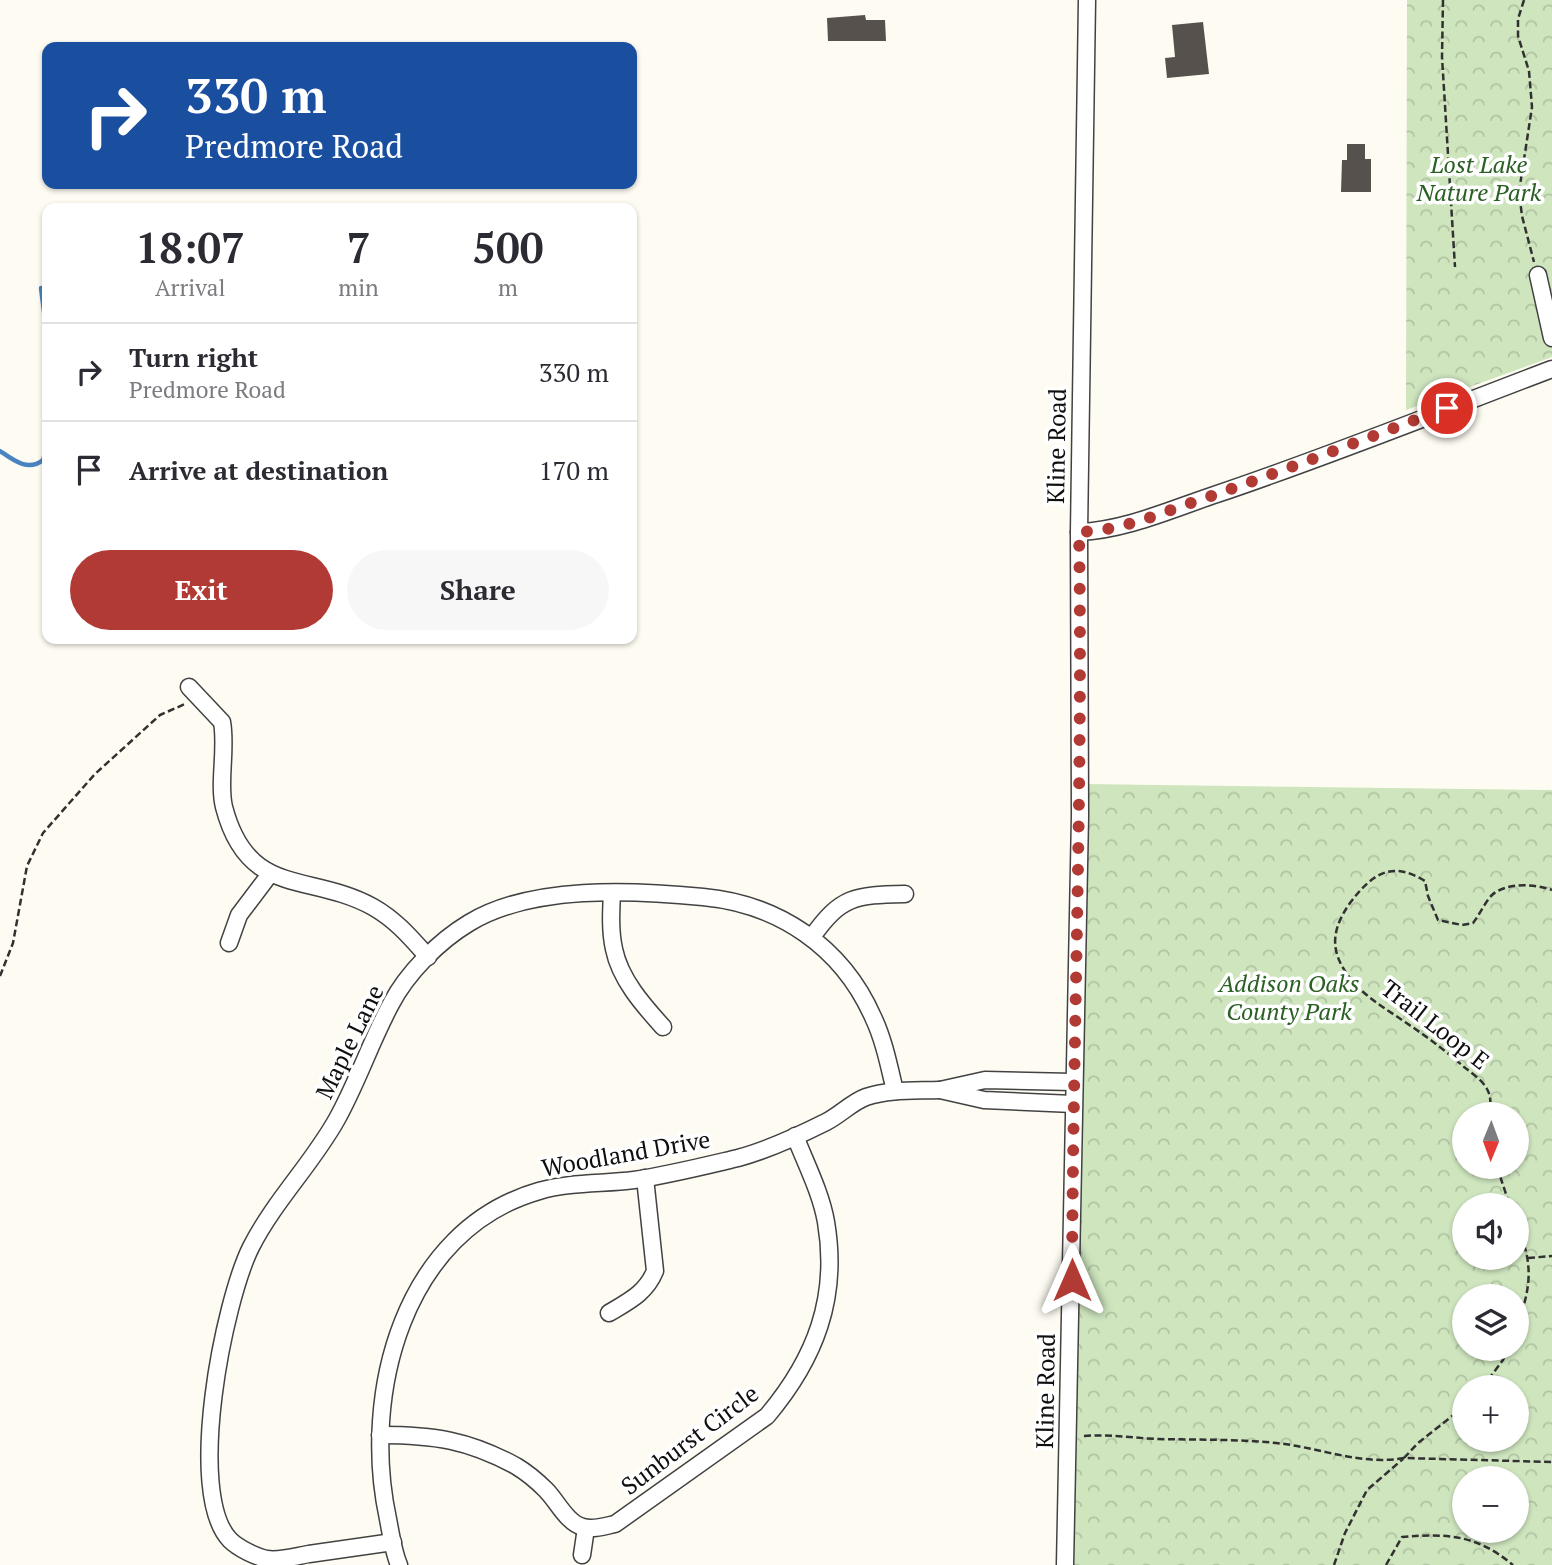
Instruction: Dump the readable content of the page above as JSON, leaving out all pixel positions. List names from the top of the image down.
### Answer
{
  "streets": {
    "street": [
      "Kline Road",
      "Maple Lane",
      "Woodland Drive",
      "Sunburst Circle"
    ],
    "path": ["Trail Loop E"]
  },
  "crossings": [
    ["Kline Road", "Woodland Drive"],
    ["Maple Lane", "Woodland Drive"],
    ["Woodland Drive", "Sunburst Circle"]
  ],
  "parks": ["Lost Lake Nature Park", "Addison Oaks County Park"],
  "north": "bottom",
  "page": {
    "turn": ["330 m", "Predmore Road"],
    "eta": [
      "18:07",
      "Arrival",
      "7",
      "min",
      "500",
      "m"
    ],
    "list": [
      {
        "name": "Turn right",
        "note": "Predmore Road",
        "value": "330 m"
      },
      {
        "name": "Arrive at destination",
        "value": "170 m"
      }
    ],
    "buttons": ["Exit", "Share"],
    "map_buttons": ["+", "−"]
  }
}
